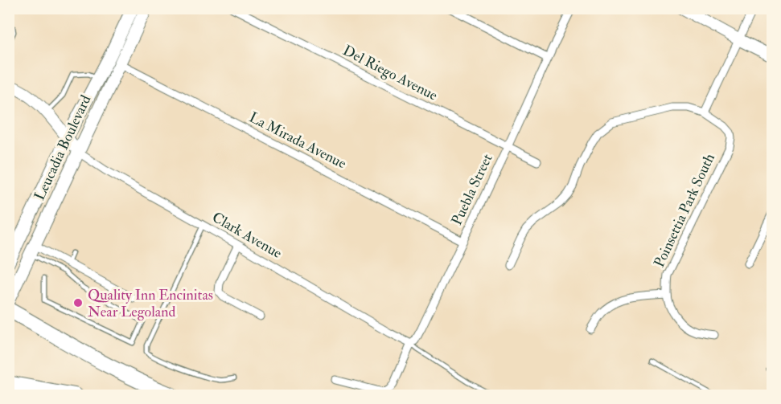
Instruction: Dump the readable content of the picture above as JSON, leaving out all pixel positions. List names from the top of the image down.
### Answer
{
  "streets": {
    "main road": ["Leucadia Boulevard"],
    "street": [
      "Del Riego Avenue",
      "La Mirada Avenue",
      "Puebla Street",
      "Poinsettia Park South",
      "Clark Avenue"
    ]
  },
  "crossings": [
    ["Del Riego Avenue", "Puebla Street"],
    ["La Mirada Avenue", "Leucadia Boulevard"],
    ["La Mirada Avenue", "Puebla Street"],
    ["Leucadia Boulevard", "Clark Avenue"],
    ["Puebla Street", "Clark Avenue"]
  ],
  "places": ["Quality Inn Encinitas Near Legoland"]
}
